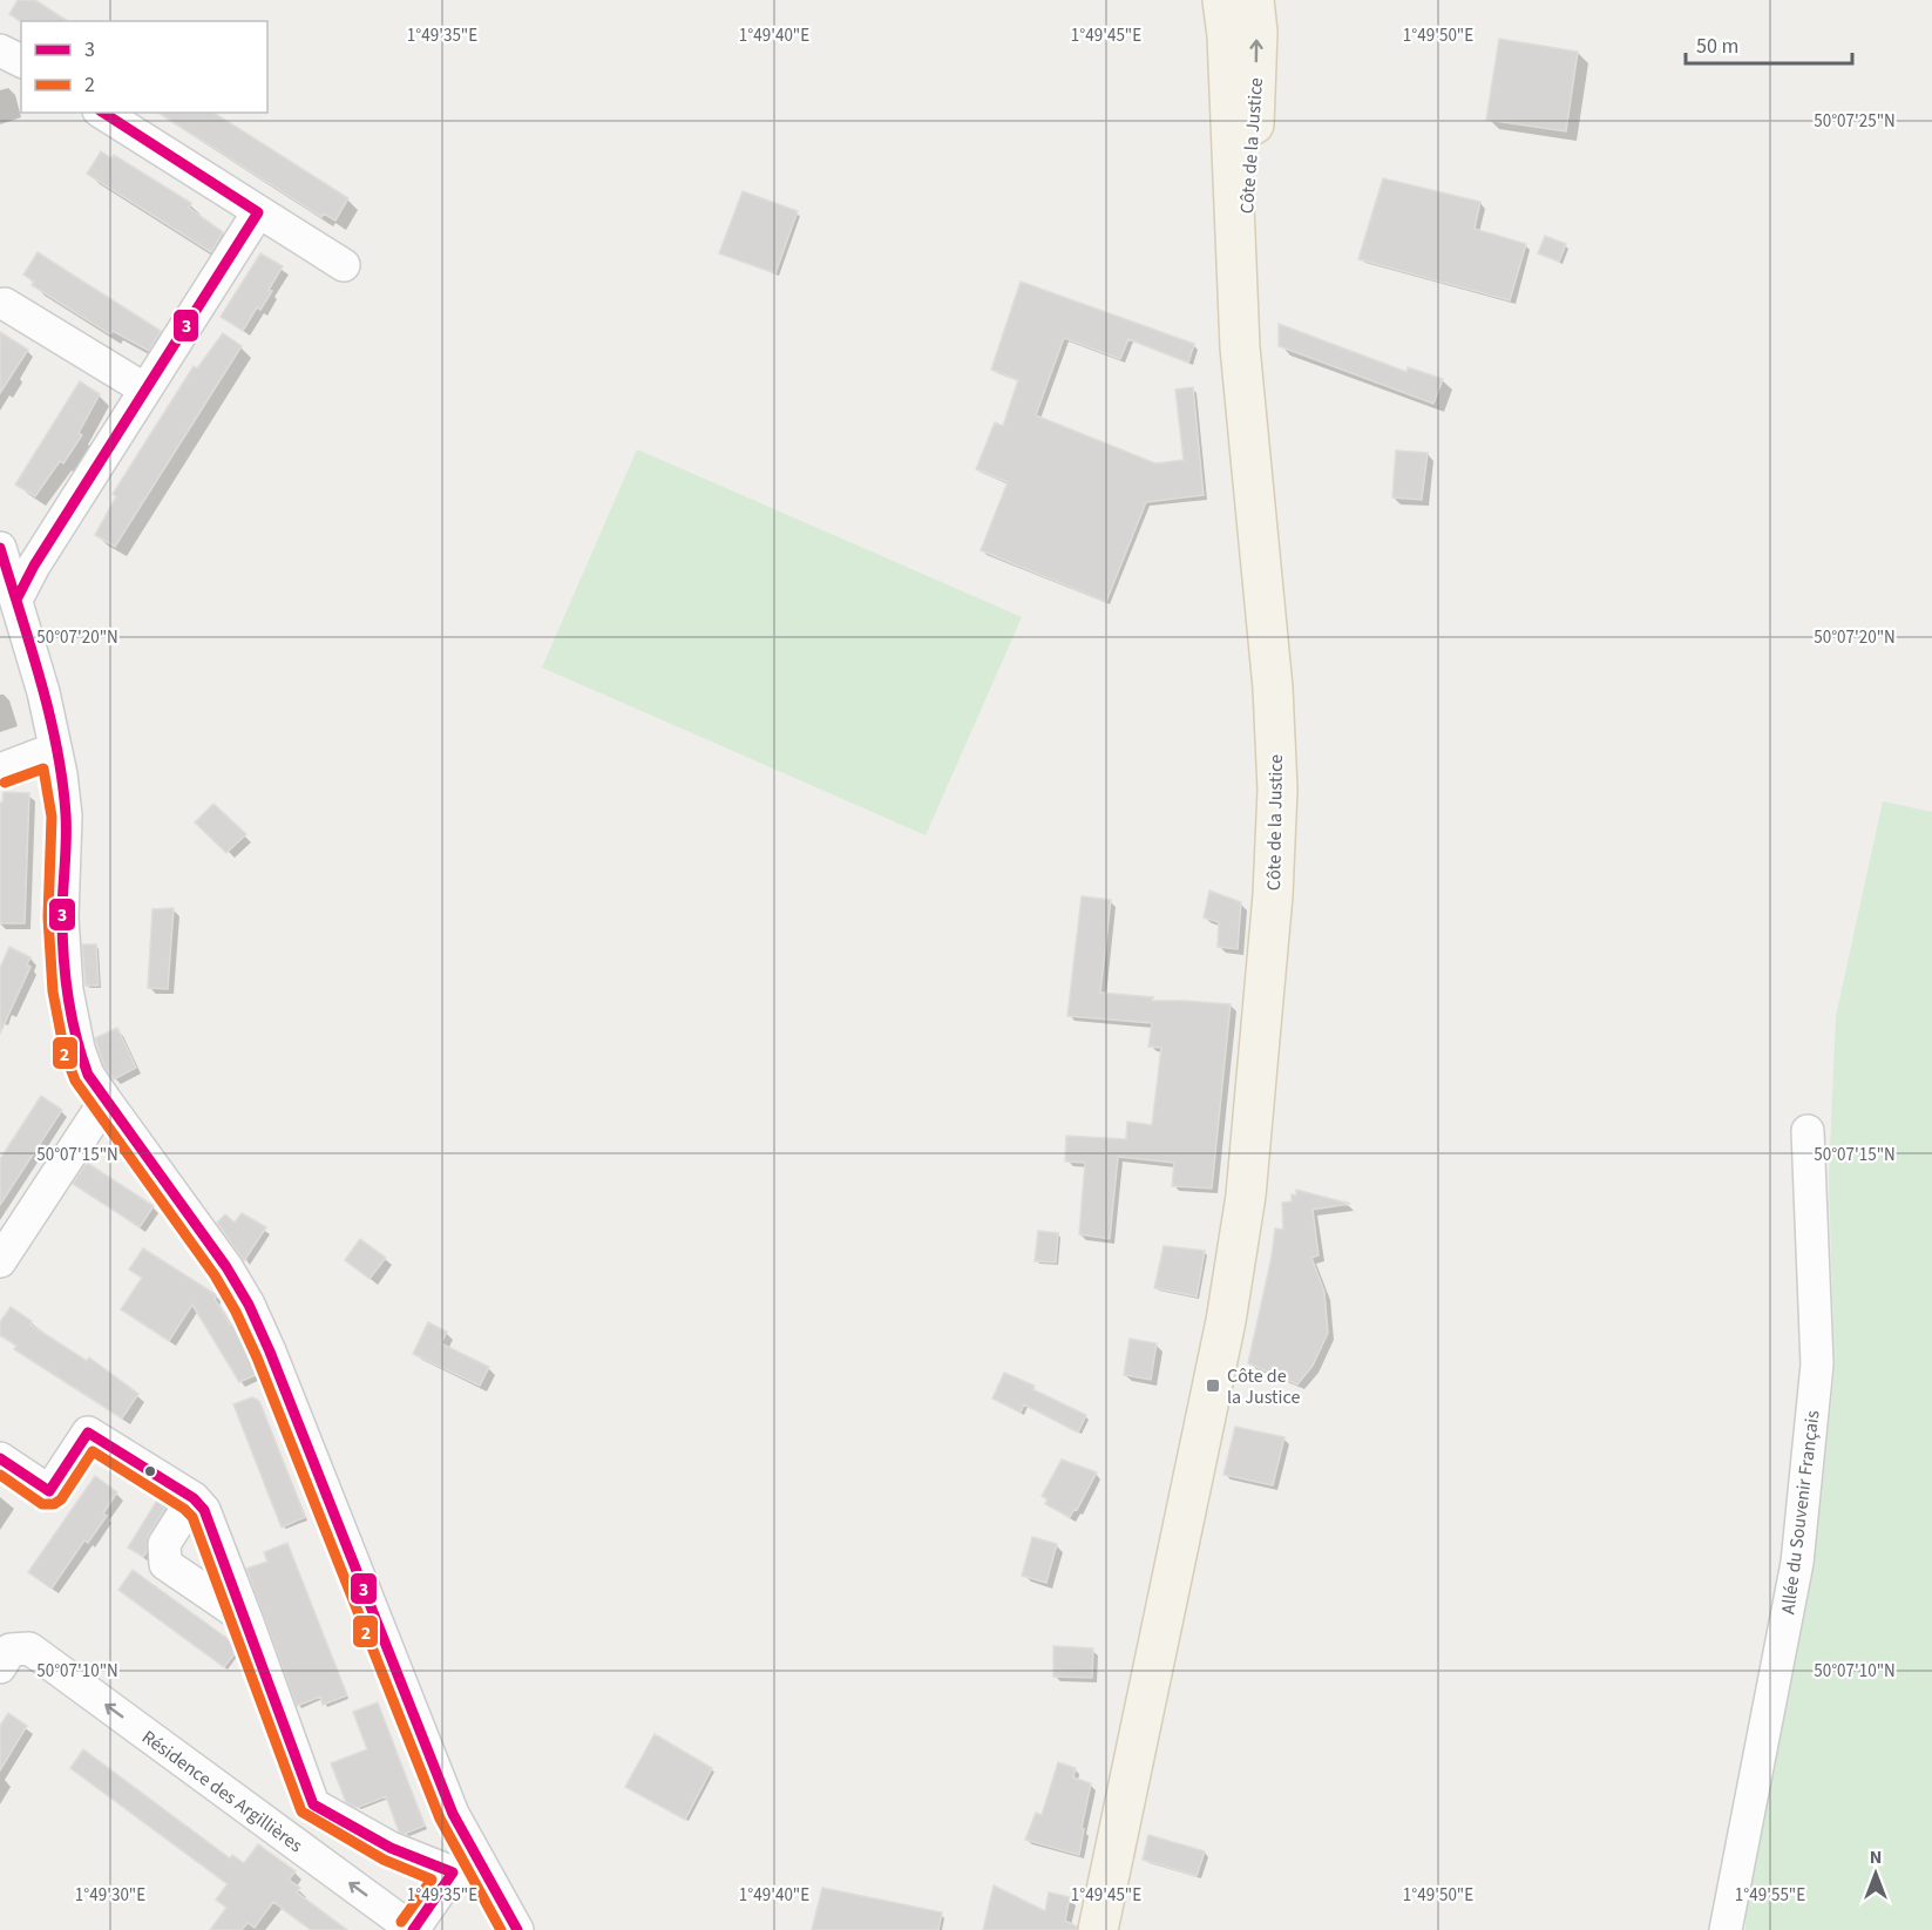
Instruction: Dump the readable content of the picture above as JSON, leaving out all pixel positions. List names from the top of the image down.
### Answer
{
  "streets": {
    "main road": ["Côte de la Justice"],
    "street": ["Allée du Souvenir Français", "Résidence des Argillières"]
  },
  "one_way": ["Résidence des Argillières"],
  "places": {
    "transit": ["Côte de la Justice"]
  },
  "lines": ["transit line 3", "transit line 2"],
  "legend": ["3", "2"],
  "scale_bar": "50 m",
  "north": "top",
  "coordinates": [
    "1°49'35\"E",
    "1°49'40\"E",
    "1°49'45\"E",
    "1°49'50\"E",
    "50°07'25\"N",
    "50°07'20\"N",
    "50°07'15\"N",
    "50°07'10\"N",
    "1°49'30\"E",
    "1°49'55\"E"
  ]
}
